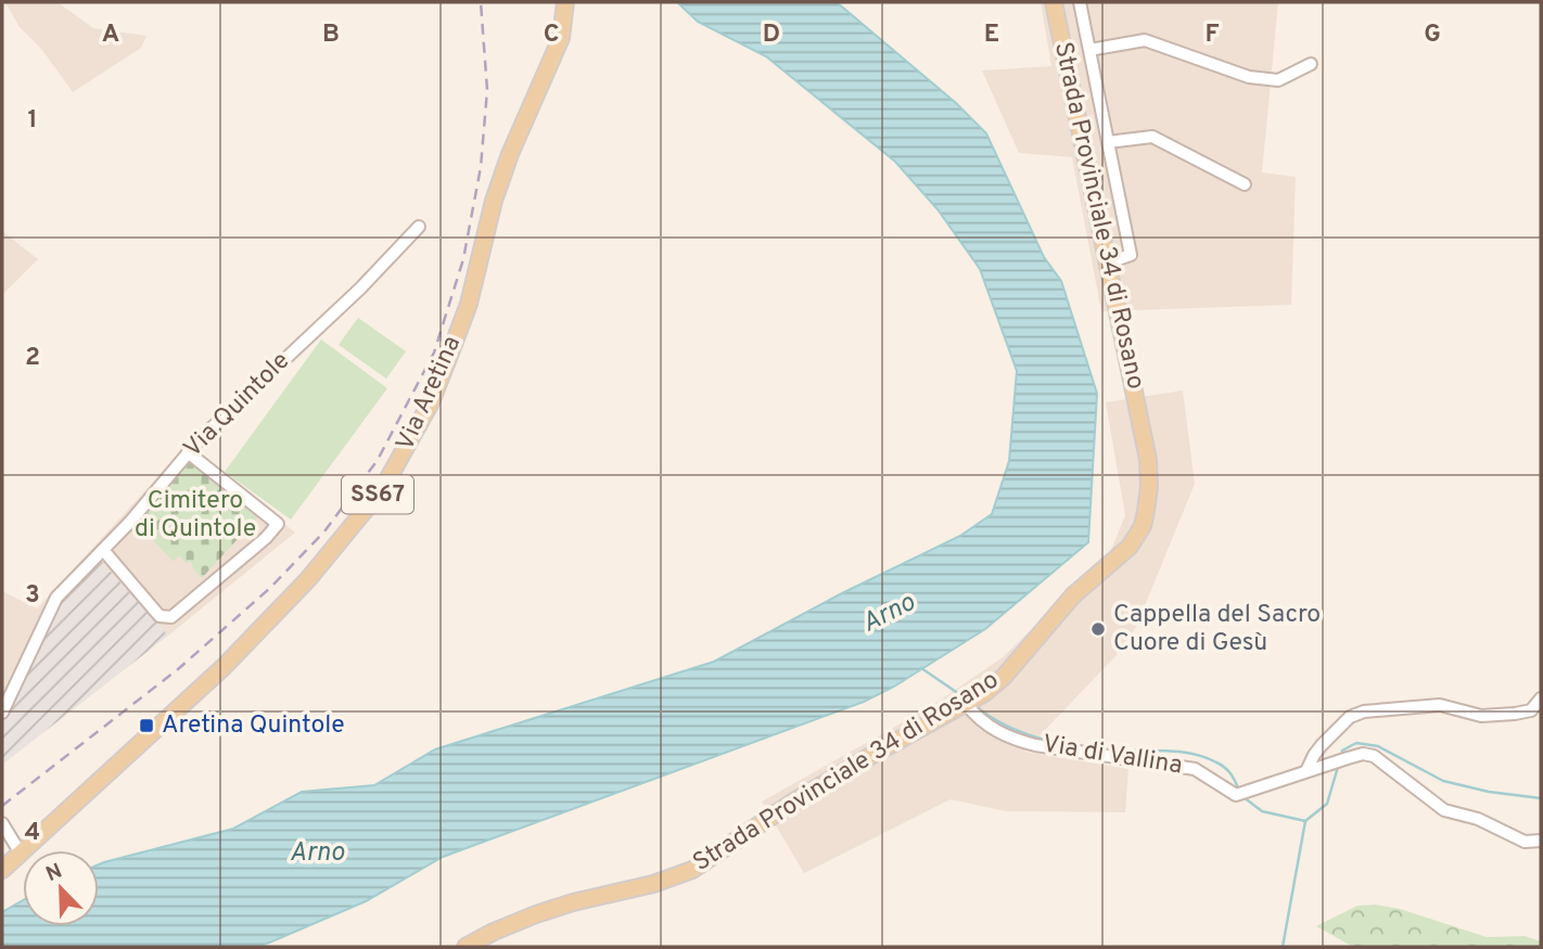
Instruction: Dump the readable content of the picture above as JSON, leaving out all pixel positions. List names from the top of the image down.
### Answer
{
  "streets": {
    "main road": ["Strada Provinciale 34 di Rosano", "Via Aretina", "SS67"],
    "street": ["Via Quintole", "Via di Vallina"]
  },
  "crossings": [
    ["Strada Provinciale 34 di Rosano", "Via di Vallina"]
  ],
  "water": ["Arno"],
  "parks": ["Cimitero di Quintole"],
  "places": {
    "other": ["Cappella del Sacro Cuore di Gesù"],
    "transit": ["Aretina Quintole"]
  },
  "north": "top left",
  "grid": {
    "columns": [
      "A",
      "B",
      "C",
      "D",
      "E",
      "F",
      "G"
    ],
    "rows": [
      "1",
      "2",
      "3",
      "4"
    ]
  }
}
